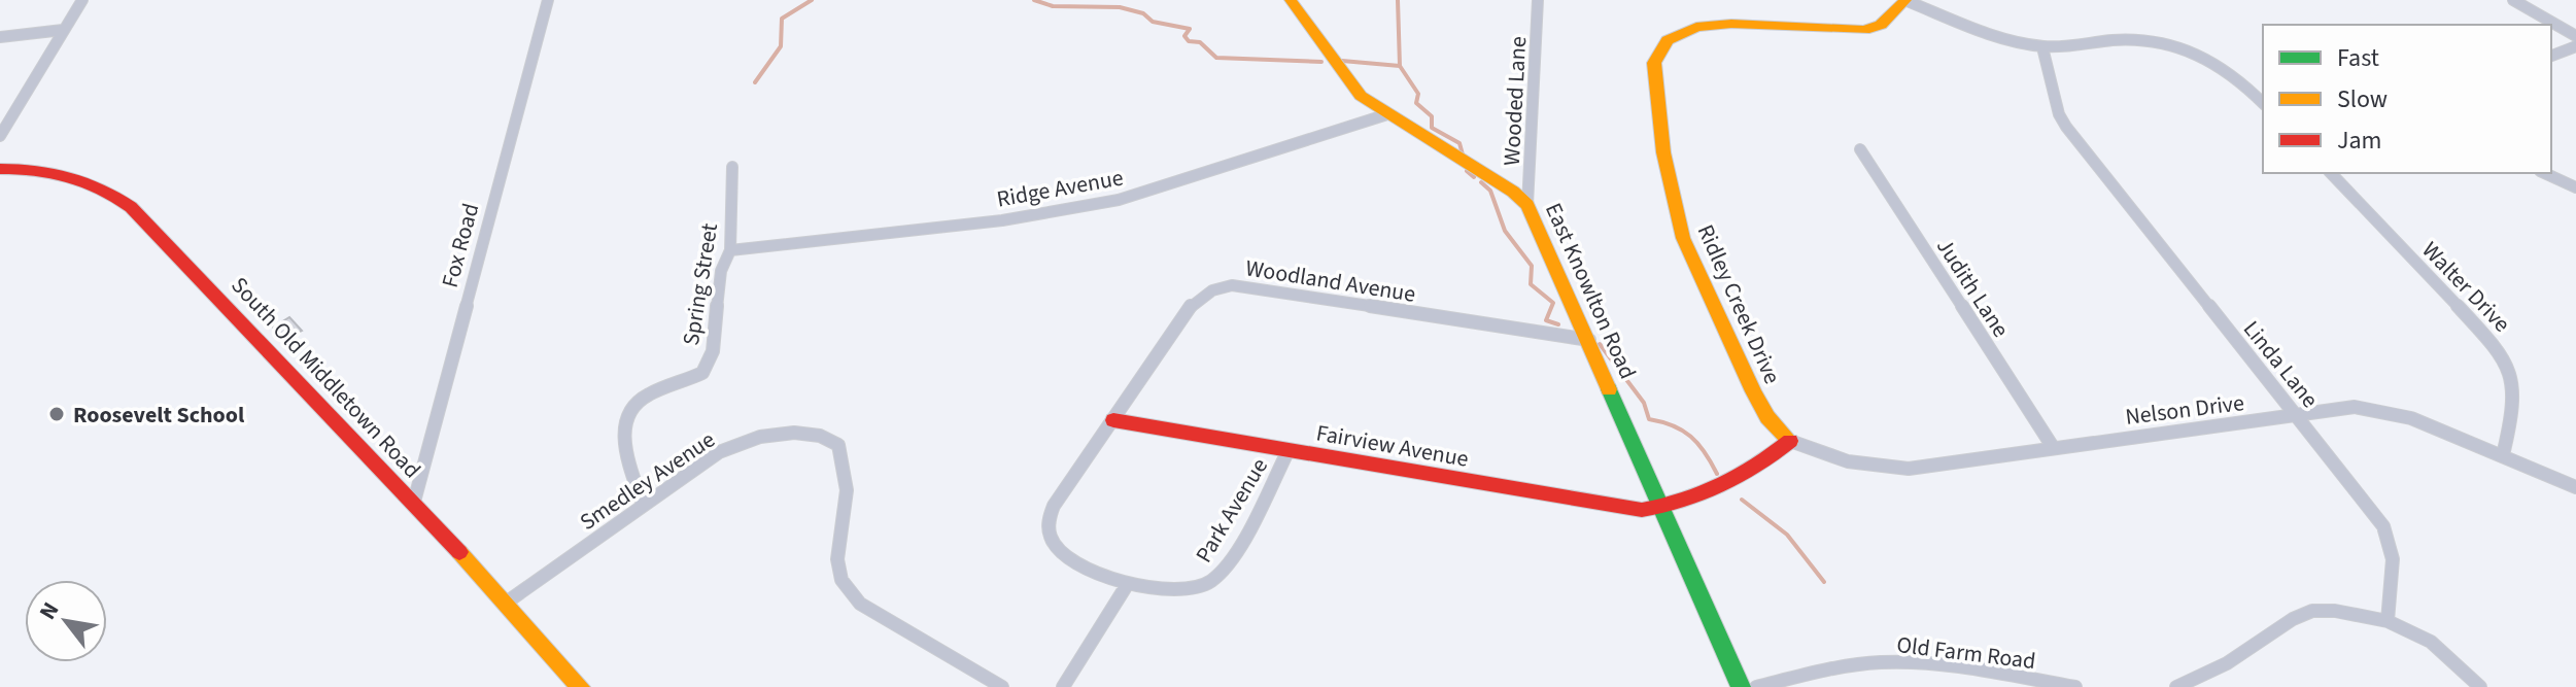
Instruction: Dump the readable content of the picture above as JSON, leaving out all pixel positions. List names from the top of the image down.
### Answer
{
  "streets": {
    "street": [
      "Wooded Lane",
      "Ridge Avenue",
      "Fox Road",
      "Woodland Avenue",
      "Spring Street",
      "Walter Drive",
      "Judith Lane",
      "East Knowlton Road",
      "Ridley Creek Drive",
      "Linda Lane",
      "South Old Middletown Road",
      "Nelson Drive",
      "Fairview Avenue",
      "Smedley Avenue",
      "Park Avenue",
      "Old Farm Road"
    ]
  },
  "crossings": [
    ["Wooded Lane", "East Knowlton Road"],
    ["Ridge Avenue", "Spring Street"],
    ["Ridge Avenue", "East Knowlton Road"],
    ["Fox Road", "South Old Middletown Road"],
    ["Woodland Avenue", "East Knowlton Road"],
    ["Woodland Avenue", "Fairview Avenue"],
    ["Woodland Avenue", "Park Avenue"],
    ["Spring Street", "Smedley Avenue"],
    ["Walter Drive", "Nelson Drive"],
    ["Judith Lane", "Nelson Drive"],
    ["East Knowlton Road", "Fairview Avenue"],
    ["Ridley Creek Drive", "Nelson Drive"],
    ["Linda Lane", "Nelson Drive"],
    ["South Old Middletown Road", "Smedley Avenue"],
    ["Fairview Avenue", "Park Avenue"]
  ],
  "places": ["Roosevelt School"],
  "legend": ["Fast", "Slow", "Jam"],
  "north": "top left"
}
